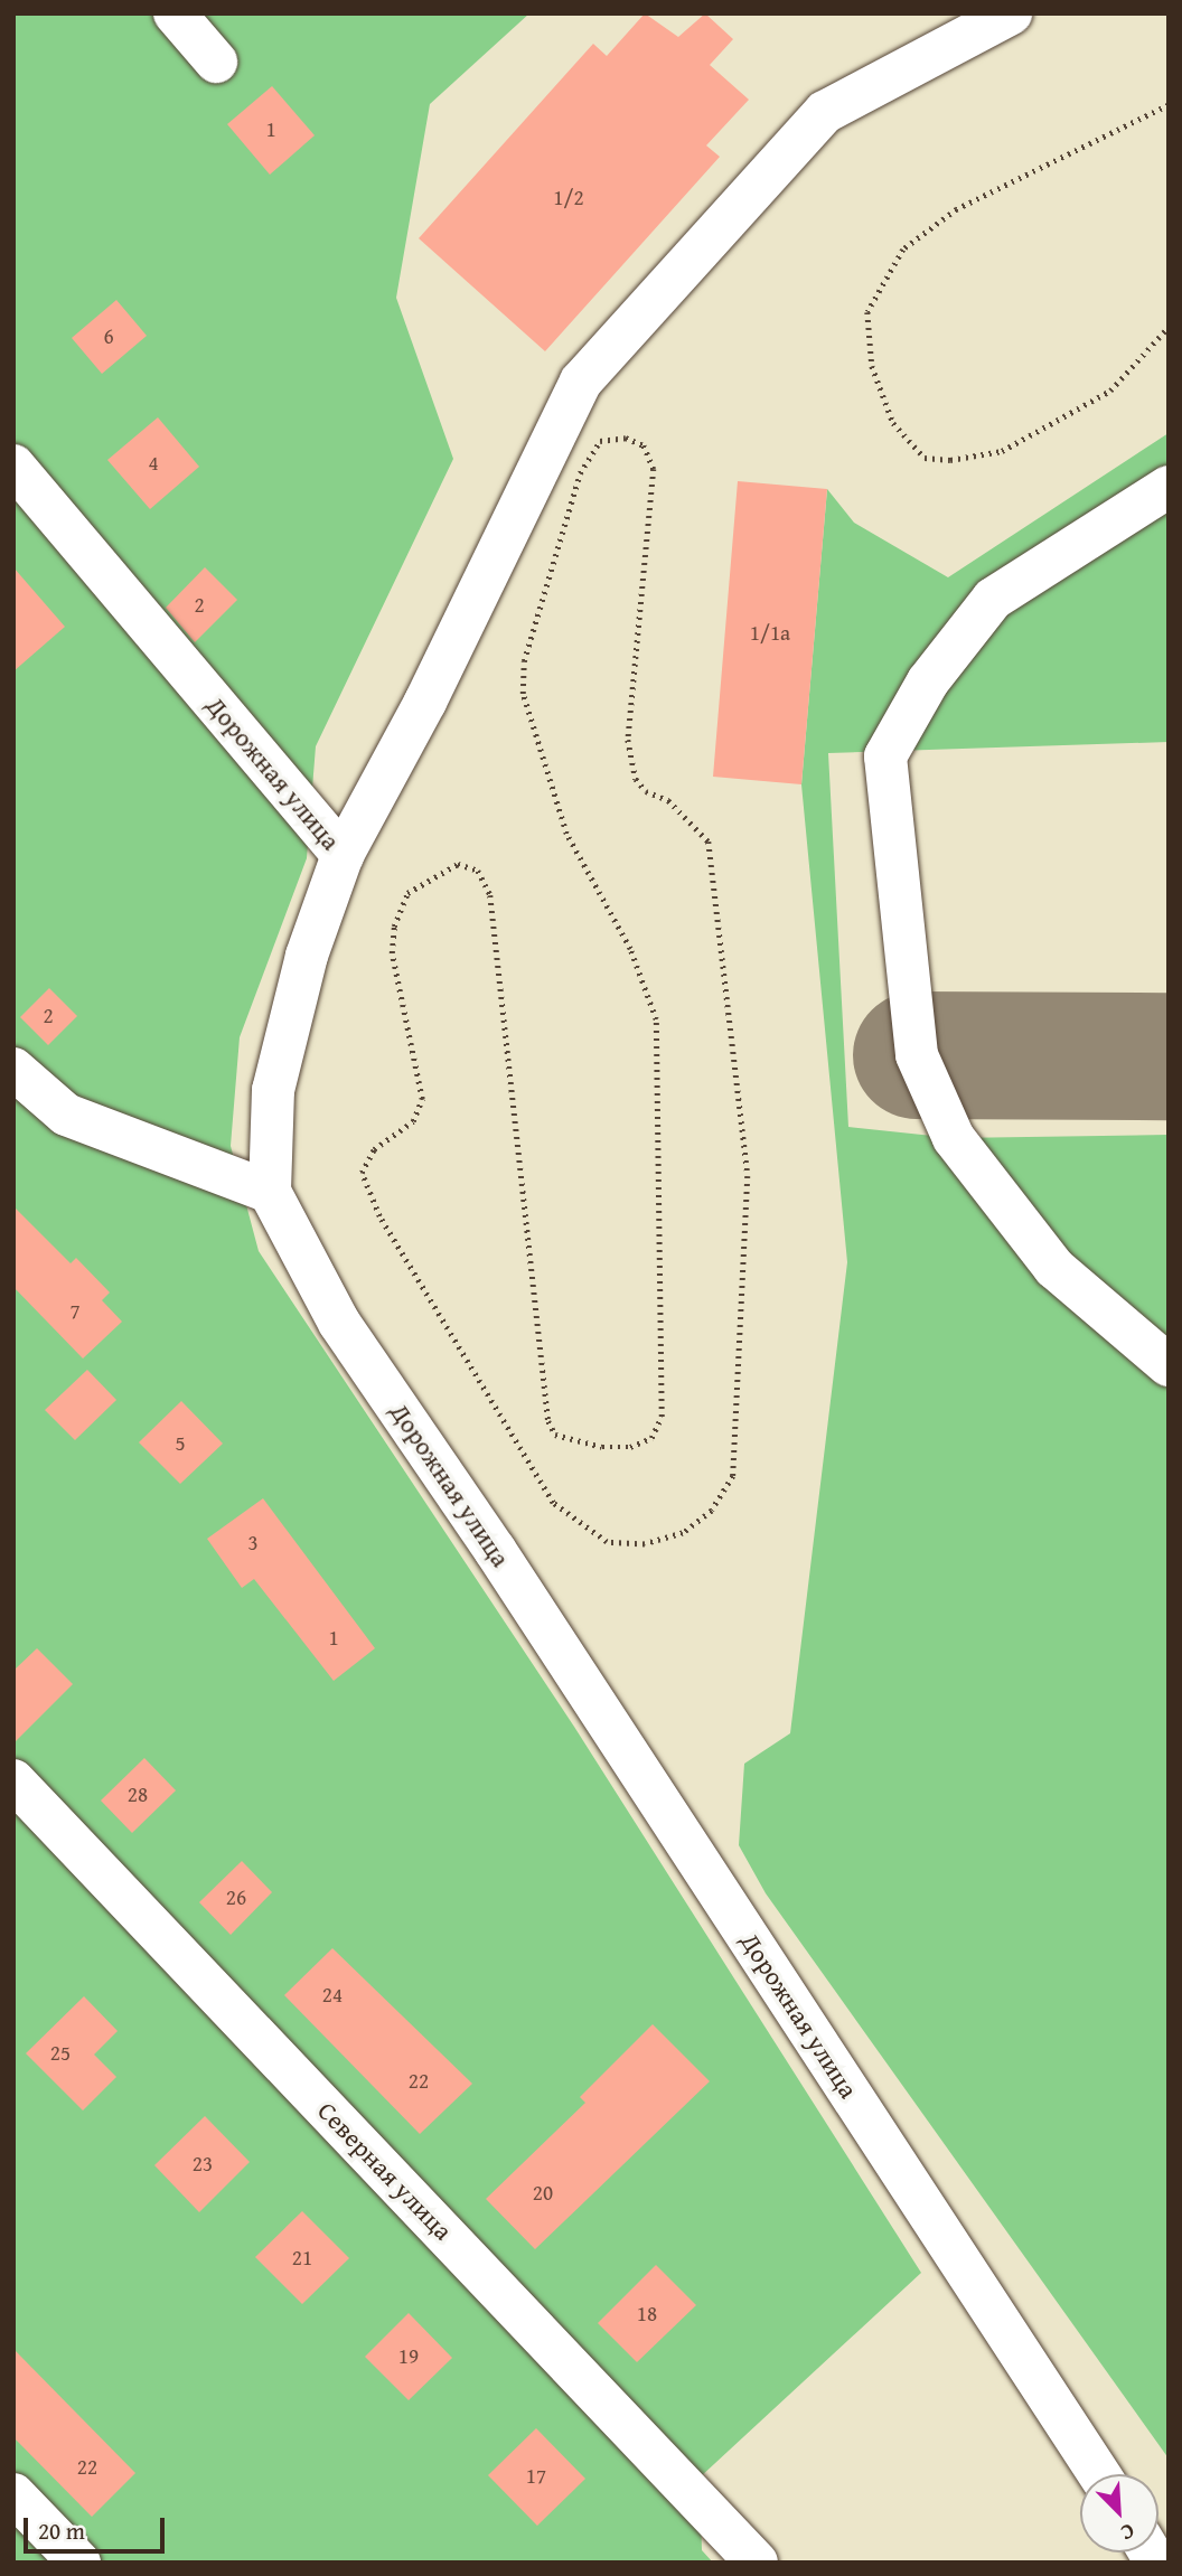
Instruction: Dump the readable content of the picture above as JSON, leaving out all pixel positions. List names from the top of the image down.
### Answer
{
  "streets": {
    "street": ["Дорожная улица", "Северная улица"]
  },
  "house_numbers": [
    "1",
    "1/2",
    "6",
    "4",
    "2",
    "1/1а",
    "2",
    "7",
    "5",
    "3",
    "1",
    "28",
    "26",
    "24",
    "25",
    "22",
    "23",
    "20",
    "21",
    "18",
    "19",
    "22",
    "17"
  ],
  "scale_bar": "20 m",
  "north": "bottom right"
}
